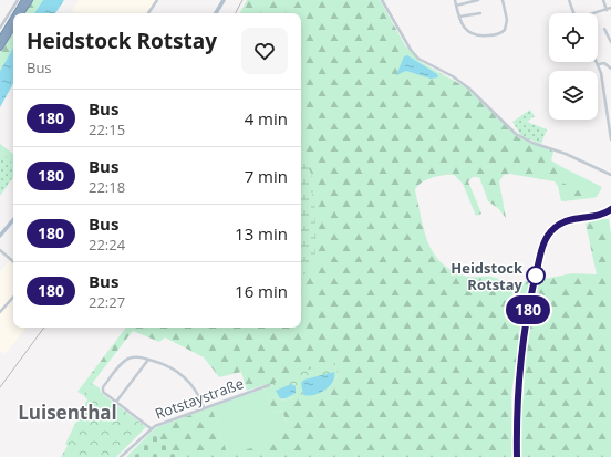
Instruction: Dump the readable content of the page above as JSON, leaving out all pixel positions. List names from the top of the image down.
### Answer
{
  "streets": {
    "street": ["Rotstaystraße"]
  },
  "districts": ["Luisenthal"],
  "places": ["Heidstock Rotstay"],
  "lines": ["bus line 180"],
  "page": {
    "on_map": "180",
    "heading": ["Heidstock Rotstay", "Bus"],
    "list": [
      {
        "mark": "180",
        "name": "Bus",
        "note": "22:15",
        "value": "4 min"
      },
      {
        "mark": "180",
        "name": "Bus",
        "note": "22:18",
        "value": "7 min"
      },
      {
        "mark": "180",
        "name": "Bus",
        "note": "22:24",
        "value": "13 min"
      },
      {
        "mark": "180",
        "name": "Bus",
        "note": "22:27",
        "value": "16 min"
      }
    ]
  }
}
